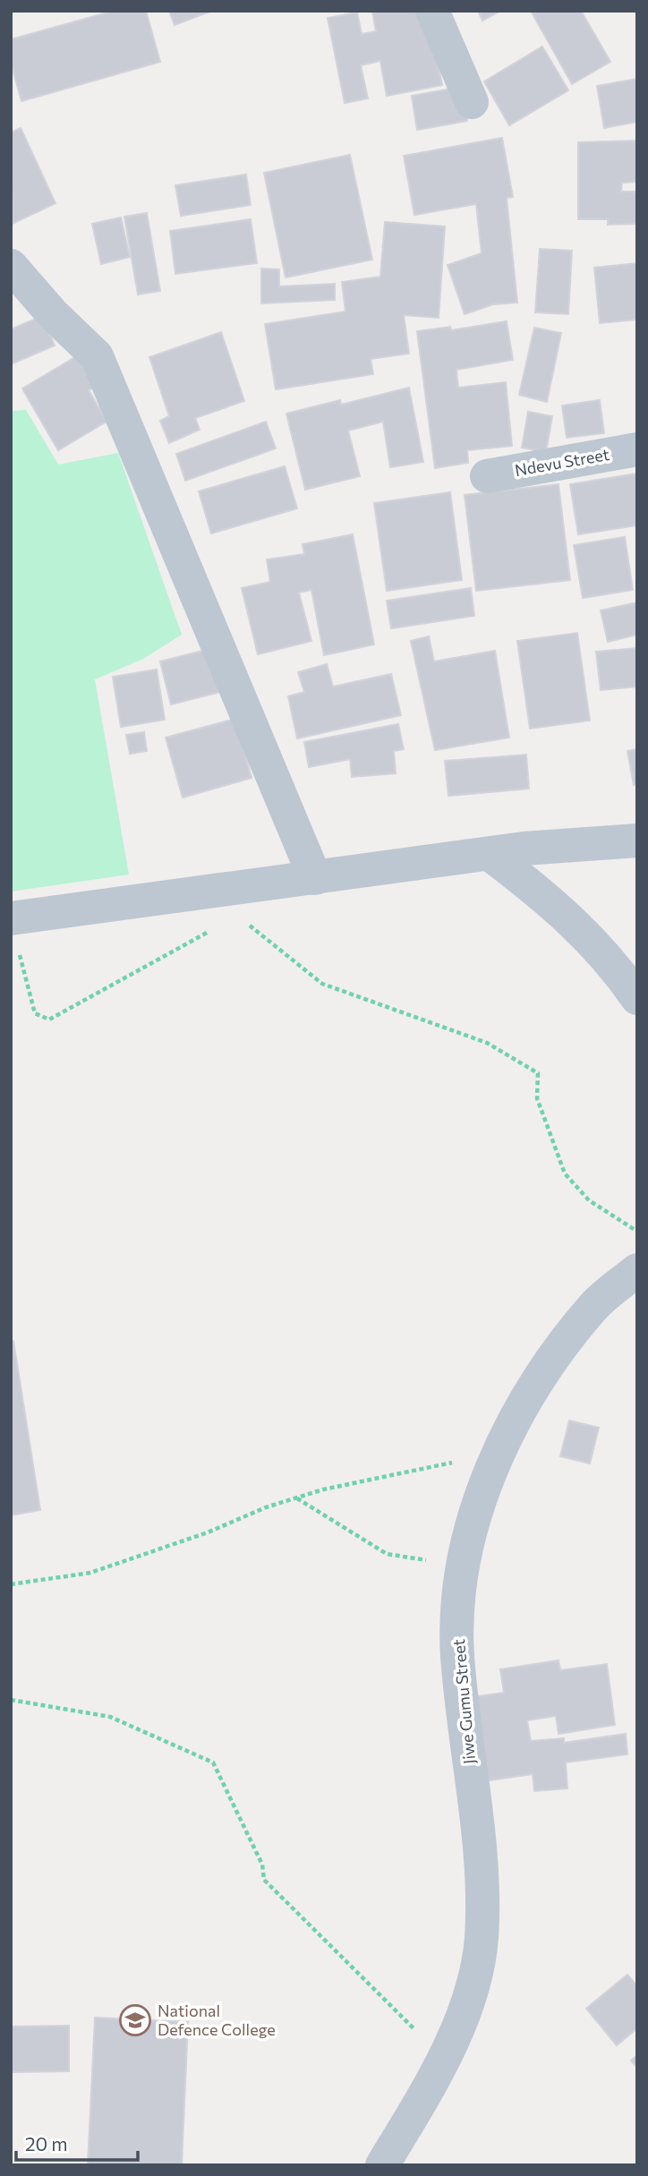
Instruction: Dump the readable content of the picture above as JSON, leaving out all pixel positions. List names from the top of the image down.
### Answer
{
  "streets": {
    "street": ["Ndevu Street", "Jiwe Gumu Street"]
  },
  "places": {
    "school or university": ["National Defence College"]
  },
  "scale_bar": "20 m"
}
